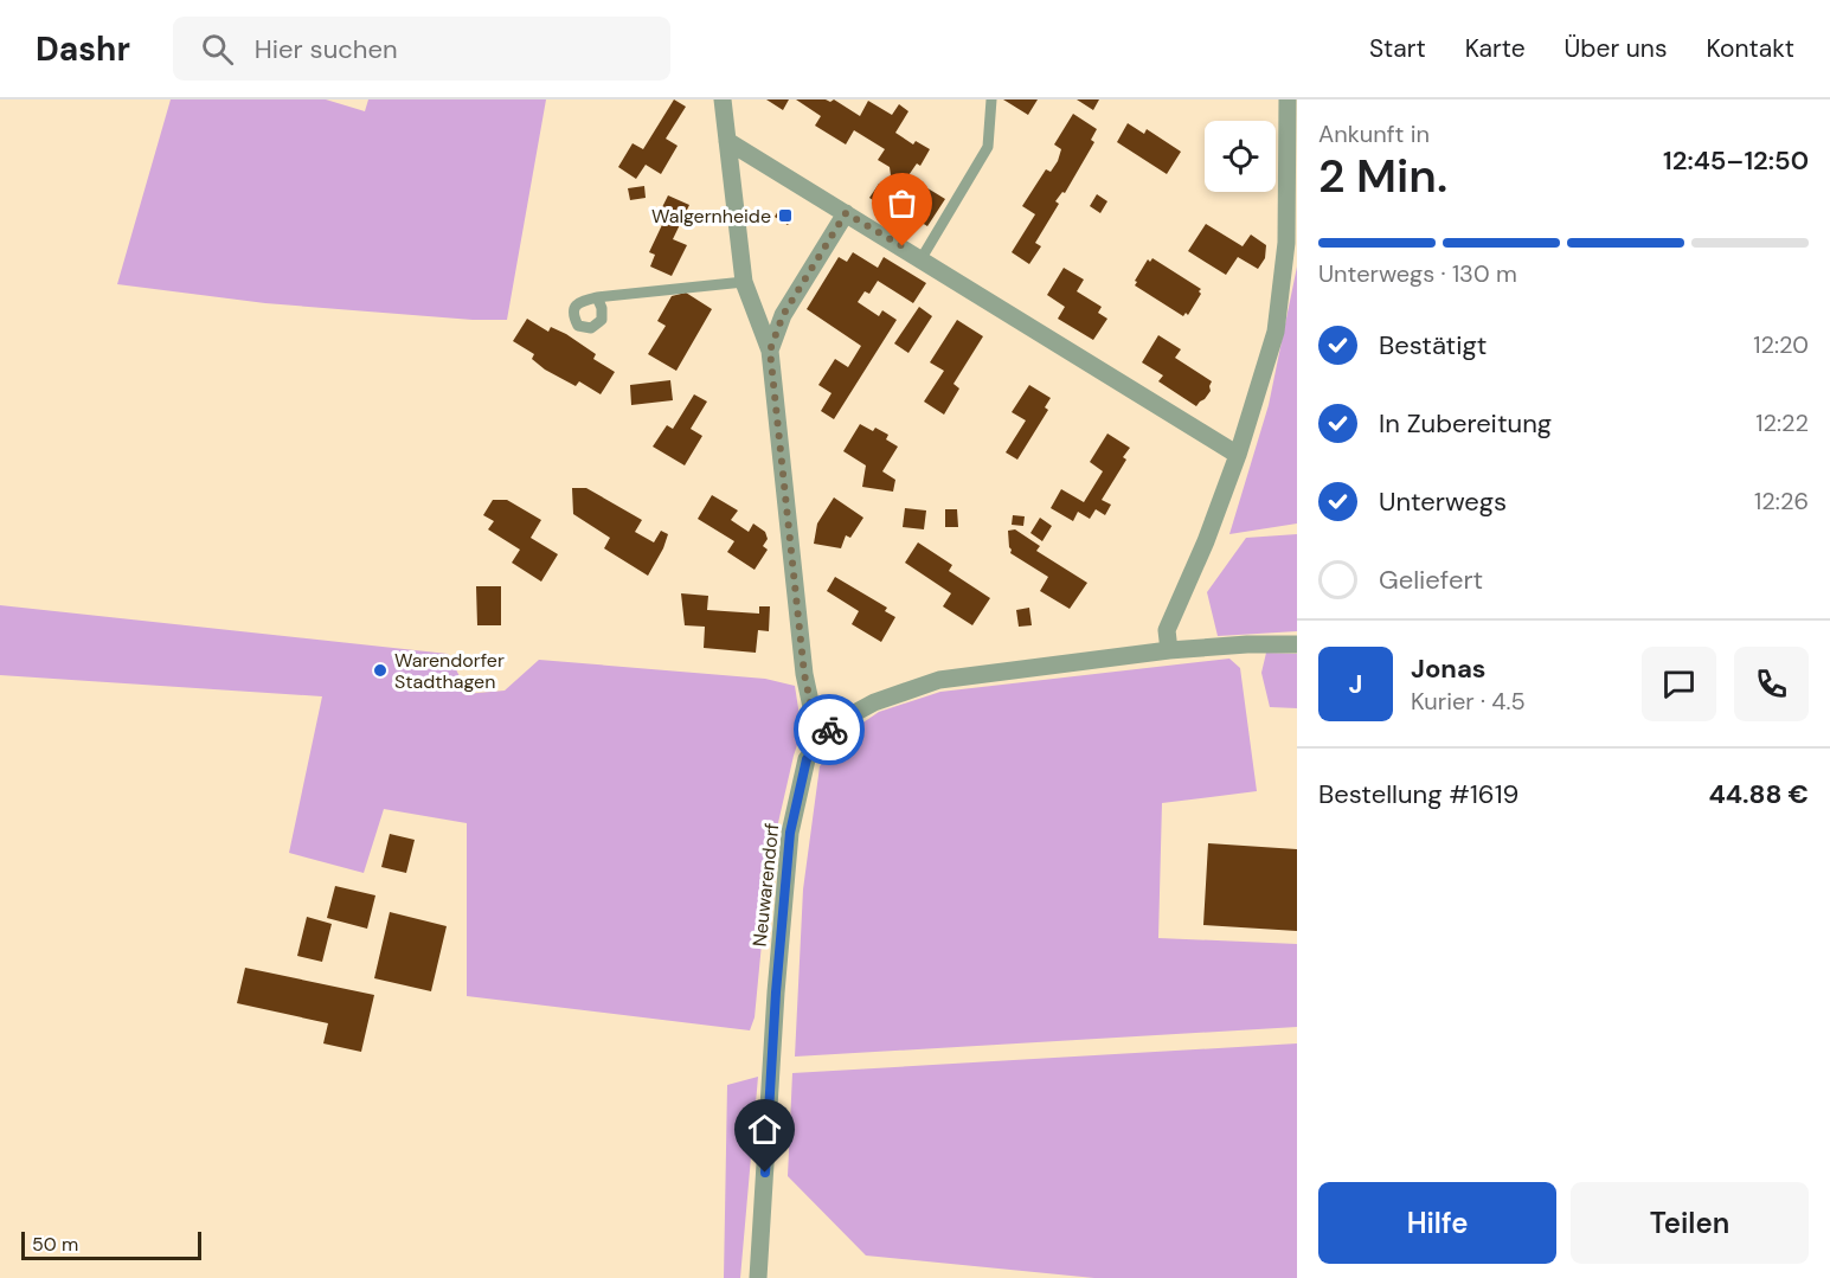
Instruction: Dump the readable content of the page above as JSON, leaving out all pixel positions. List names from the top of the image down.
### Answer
{
  "streets": {
    "street": ["Neuwarendorf"]
  },
  "places": {
    "transit": ["Walgernheide"],
    "other": ["Warendorfer Stadthagen"]
  },
  "scale_bar": "50 m",
  "page": {
    "header": "Dashr",
    "search": "Hier suchen",
    "nav": [
      "Start",
      "Karte",
      "Über uns",
      "Kontakt"
    ],
    "heading": ["2 Min.", "Ankunft in", "12:45–12:50"],
    "panel": [
      "Jonas",
      "Kurier · 4.5",
      "Bestellung #1619",
      "44.88 €"
    ],
    "bar": "Unterwegs · 130 m",
    "list": [
      ["Bestätigt", "12:20"],
      ["In Zubereitung", "12:22"],
      ["Unterwegs", "12:26"],
      "Geliefert"
    ],
    "round": "J",
    "buttons": ["Hilfe", "Teilen"],
    "scale": "50 m"
  }
}
